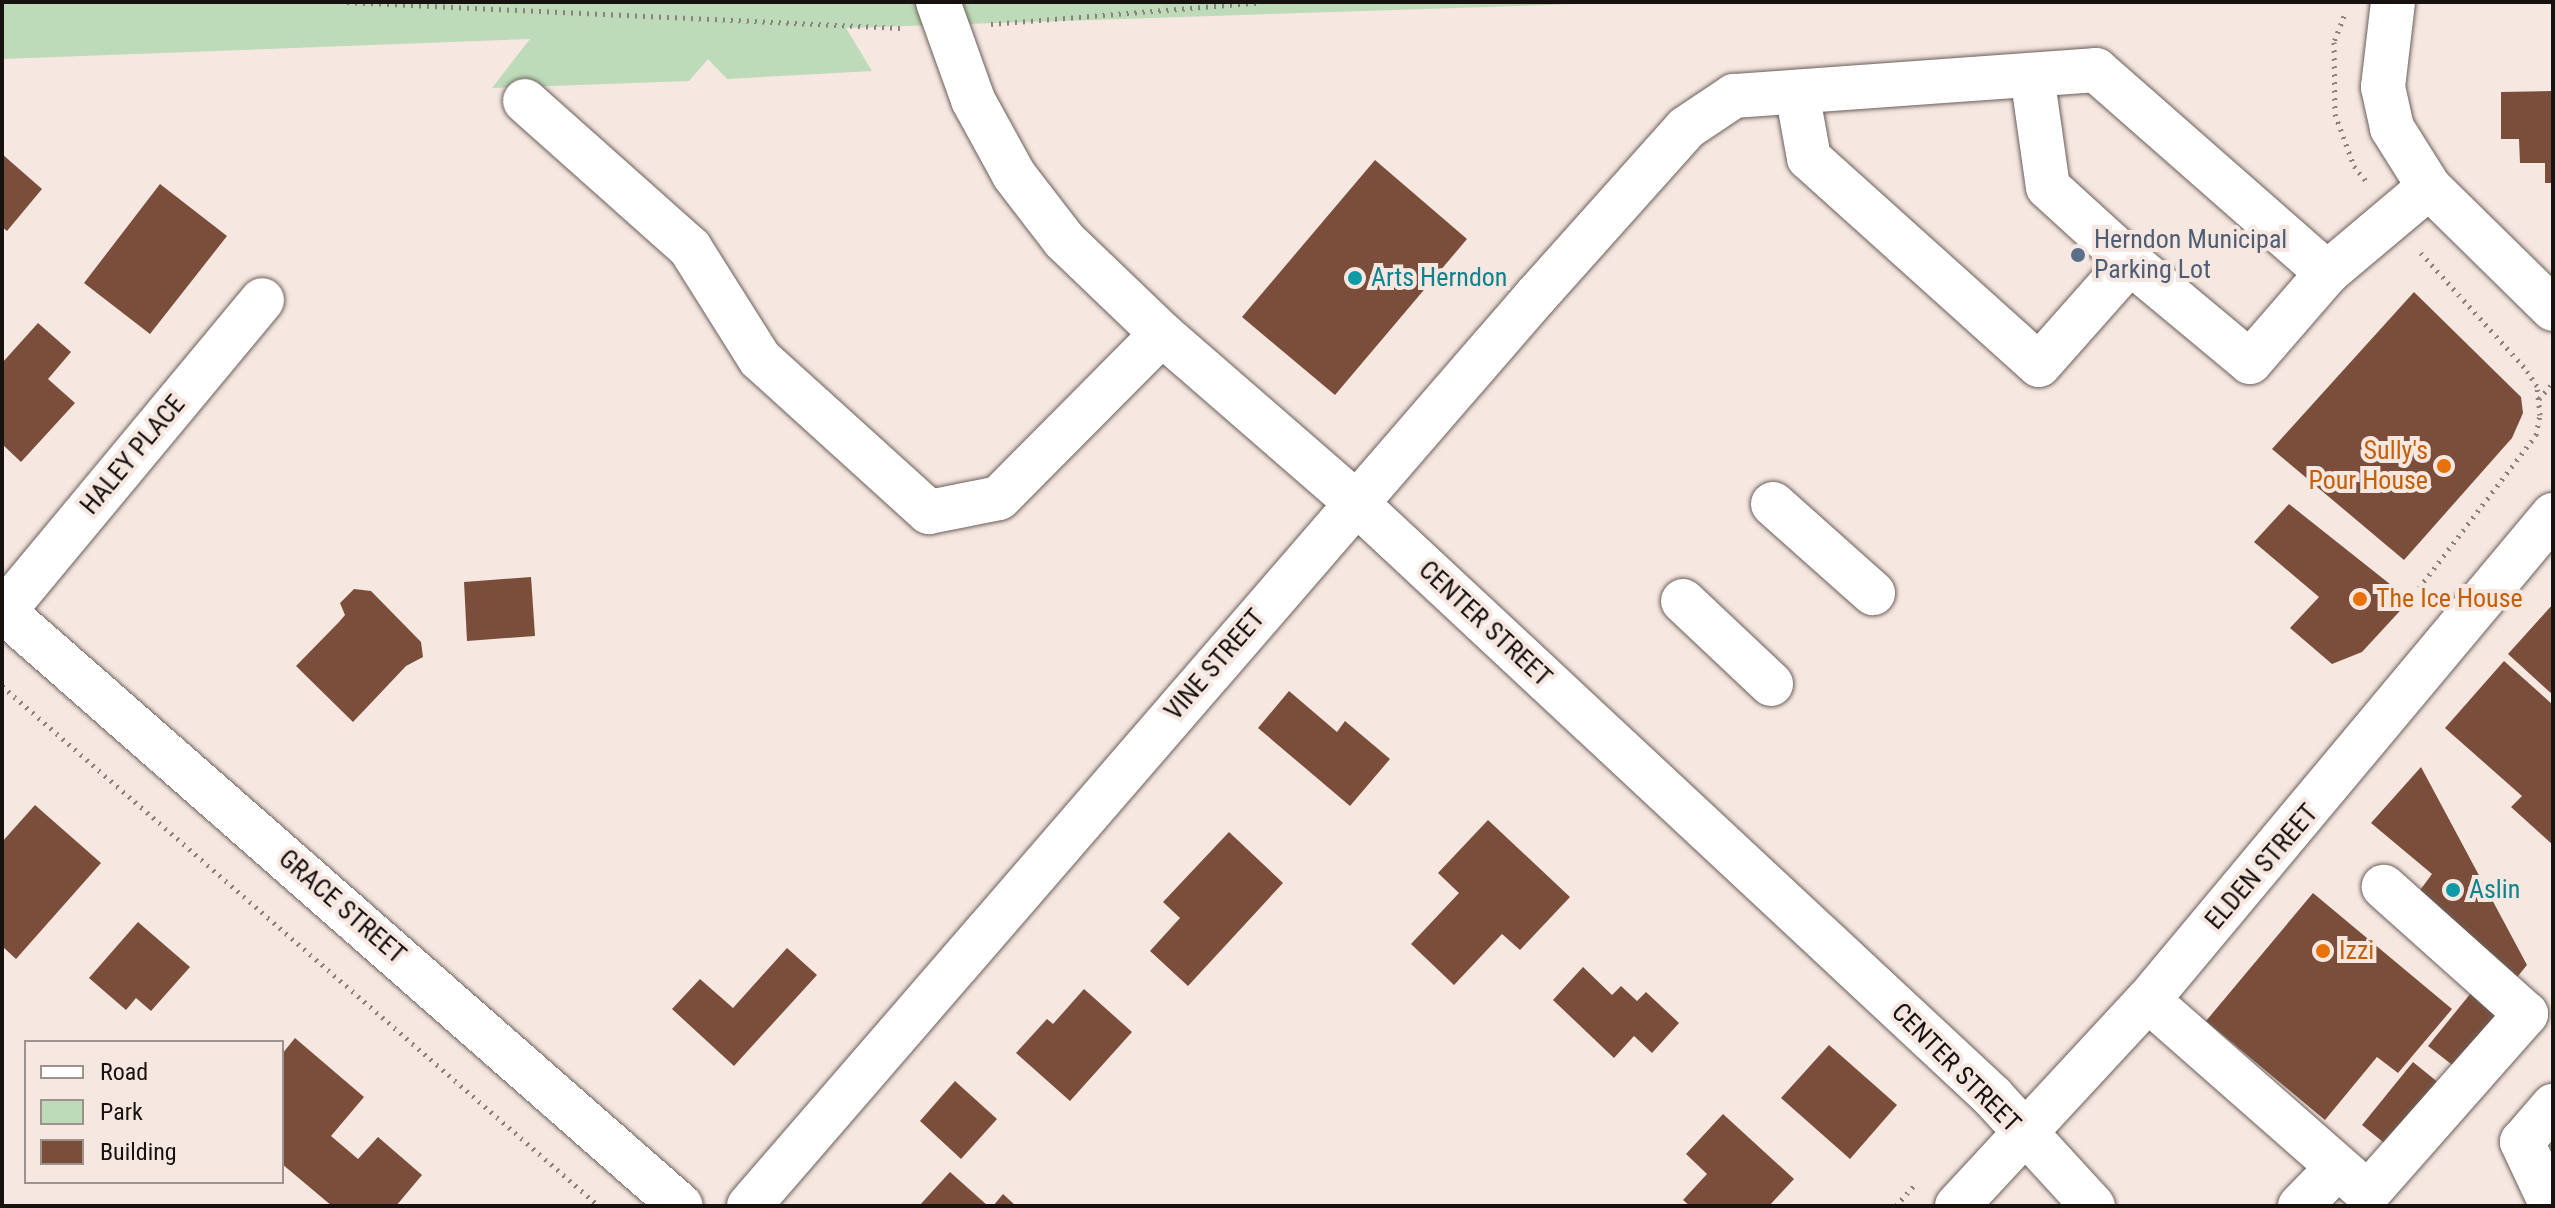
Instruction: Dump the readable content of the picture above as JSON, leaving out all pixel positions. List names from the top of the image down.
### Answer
{
  "streets": {
    "street": [
      "HALEY PLACE",
      "CENTER STREET",
      "VINE STREET",
      "ELDEN STREET",
      "GRACE STREET"
    ]
  },
  "crossings": [
    ["HALEY PLACE", "GRACE STREET"],
    ["CENTER STREET", "VINE STREET"],
    ["CENTER STREET", "ELDEN STREET"]
  ],
  "places": [
    "Herndon Municipal Parking Lot",
    "Arts Herndon",
    "Sully's Pour House",
    "The Ice House",
    "Aslin",
    "Izzi"
  ],
  "legend": ["Road", "Park", "Building"]
}
